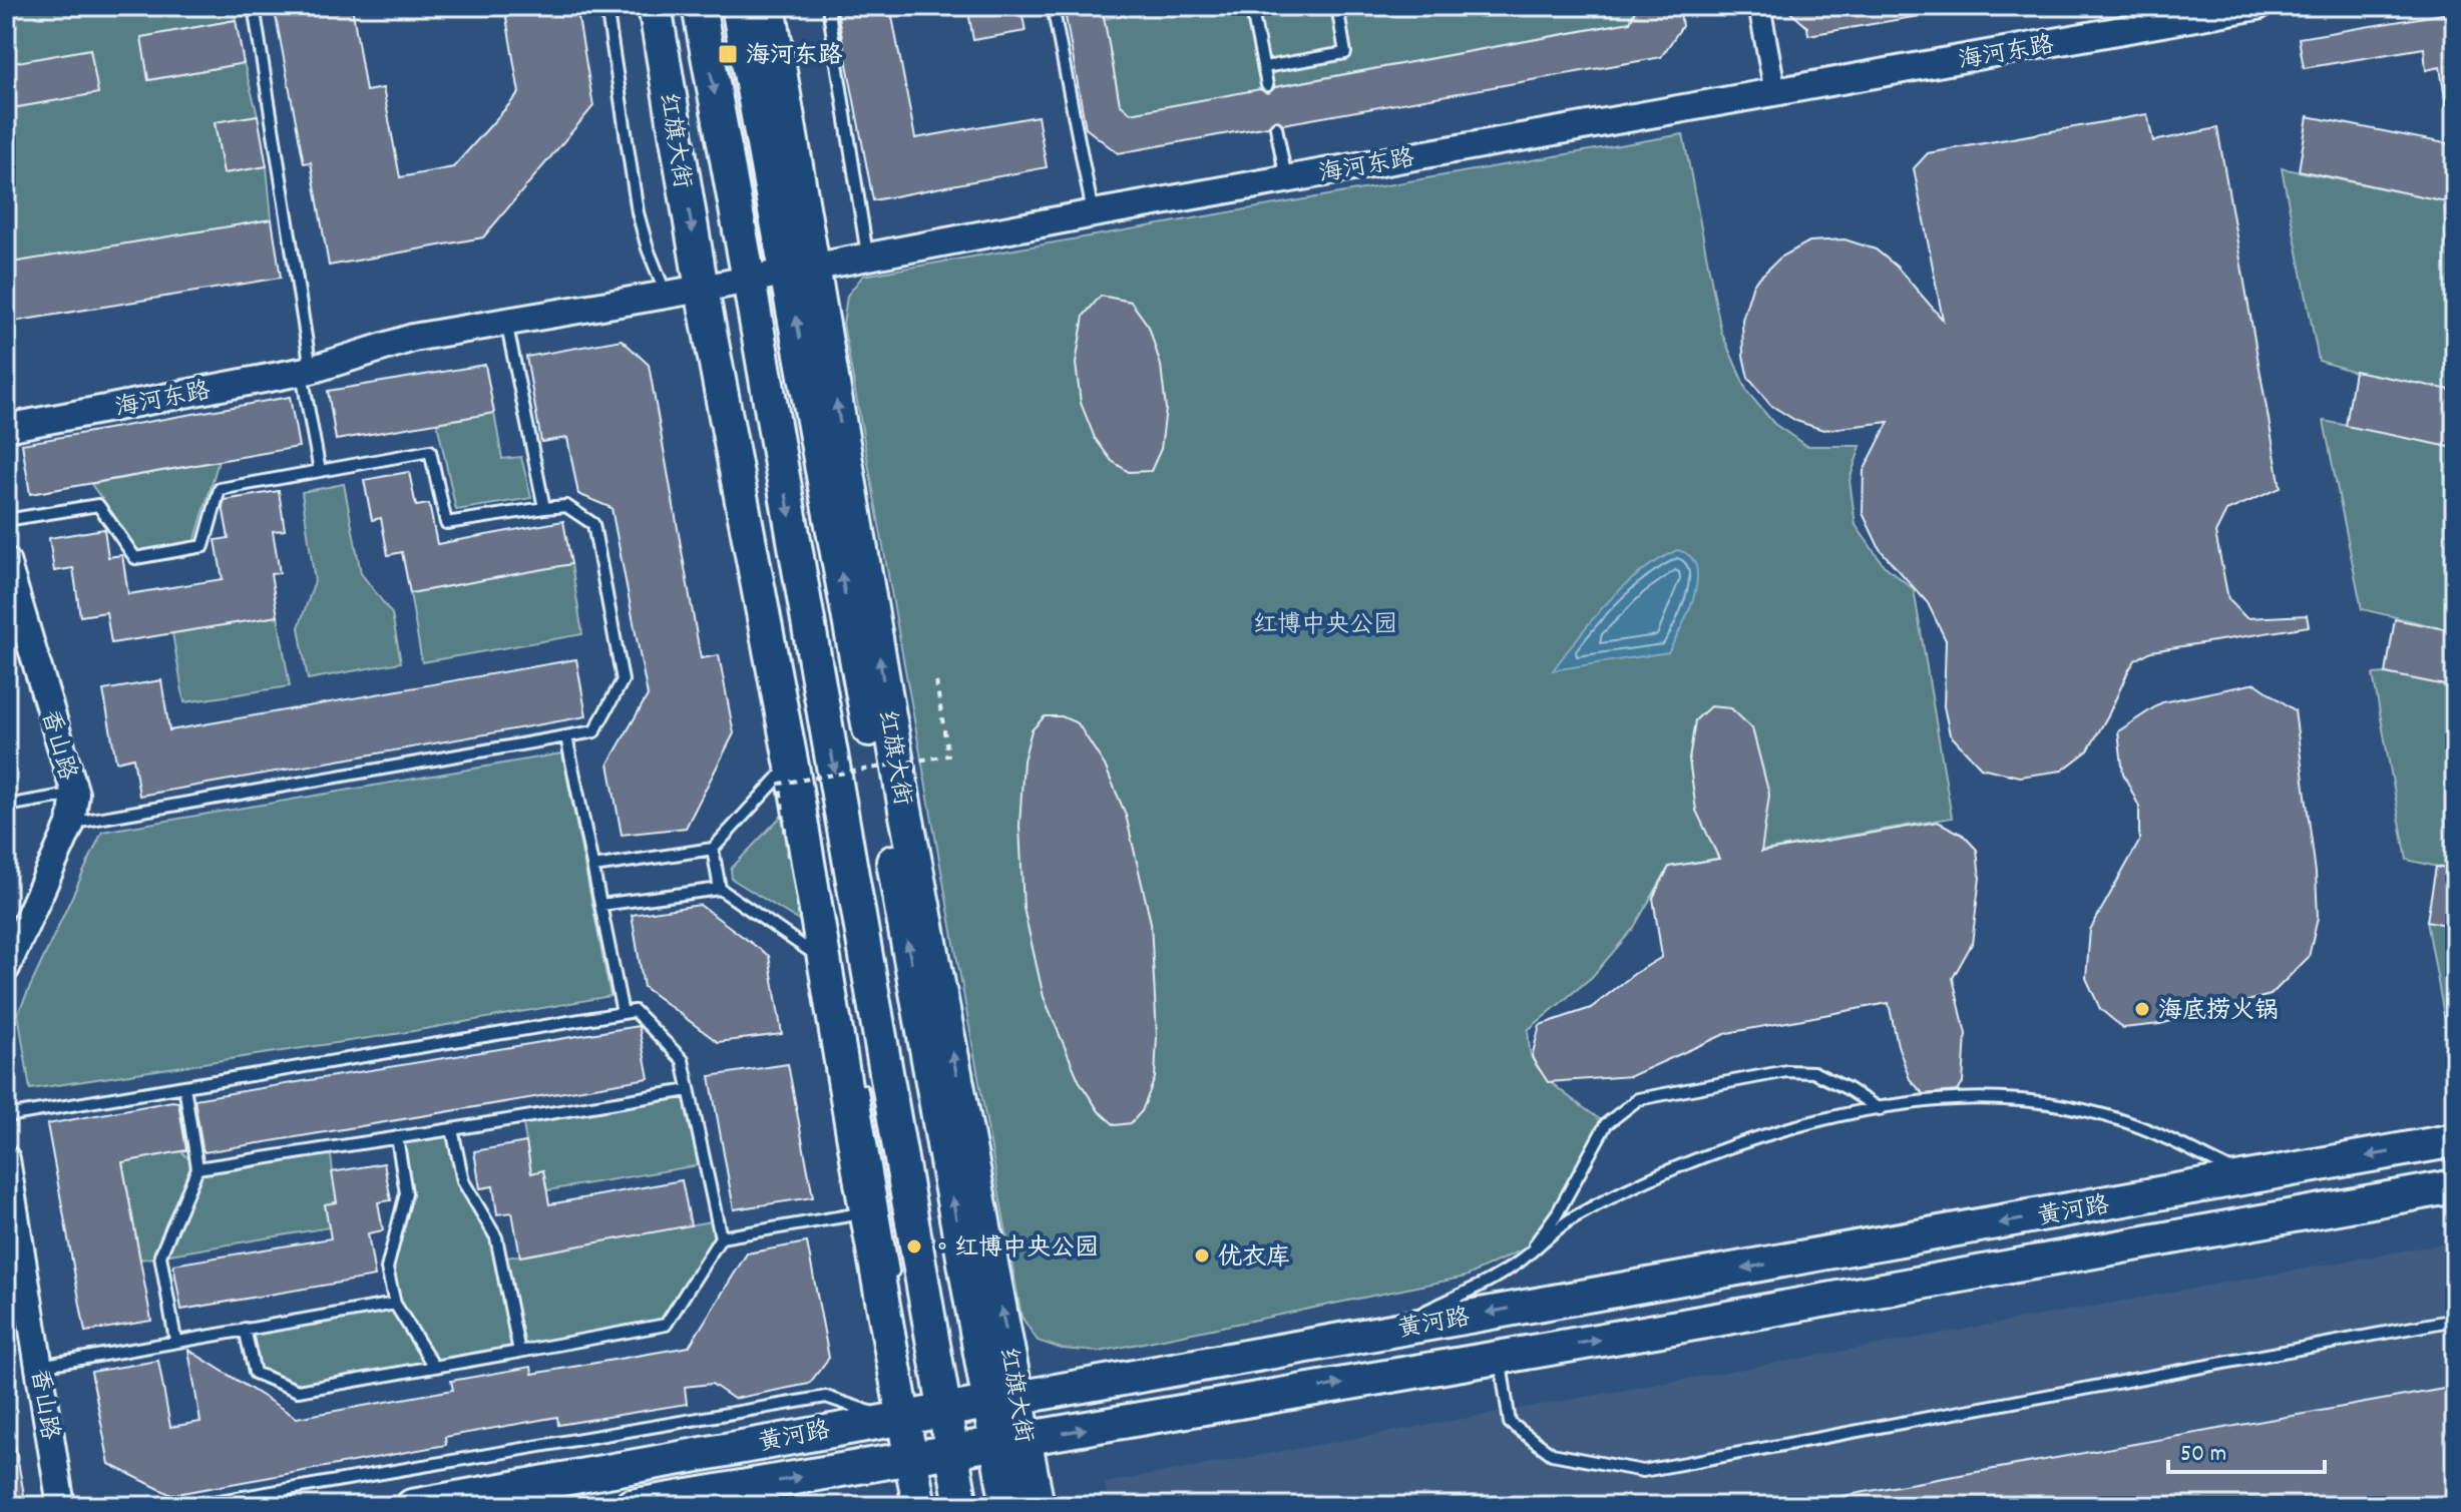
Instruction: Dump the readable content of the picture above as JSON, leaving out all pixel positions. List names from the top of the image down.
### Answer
{
  "streets": {
    "main road": ["红旗大街", "黄河路"],
    "street": ["海河东路", "香山路"]
  },
  "crossings": [
    ["海河东路", "红旗大街"],
    ["红旗大街", "黄河路"]
  ],
  "parks": ["红博中央公园"],
  "places": {
    "transit": ["海河东路"],
    "other": ["海底捞火锅", "。红博中央公园", "优衣库"]
  },
  "scale_bar": "50 m"
}
